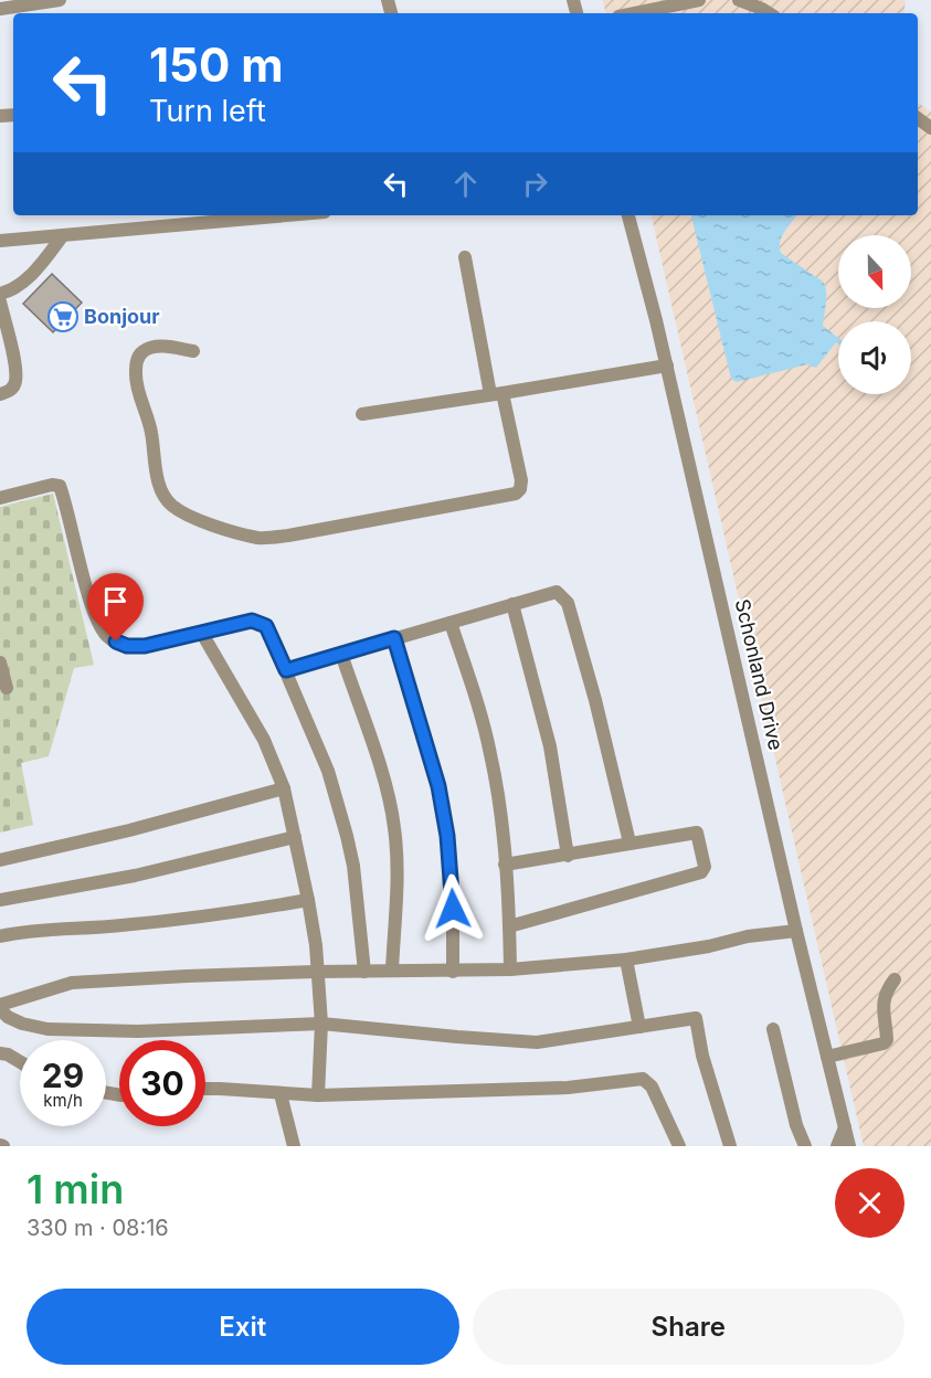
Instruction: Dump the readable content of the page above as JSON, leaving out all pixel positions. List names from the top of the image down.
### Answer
{
  "streets": {
    "street": ["Schonland Drive"]
  },
  "places": {
    "supermarket": ["Bonjour"]
  },
  "north": "bottom",
  "page": {
    "turn": ["150 m", "Turn left"],
    "speed": "29 km/h",
    "limit": "30",
    "heading": ["1 min", "330 m · 08:16"],
    "buttons": ["Exit", "Share"]
  }
}
